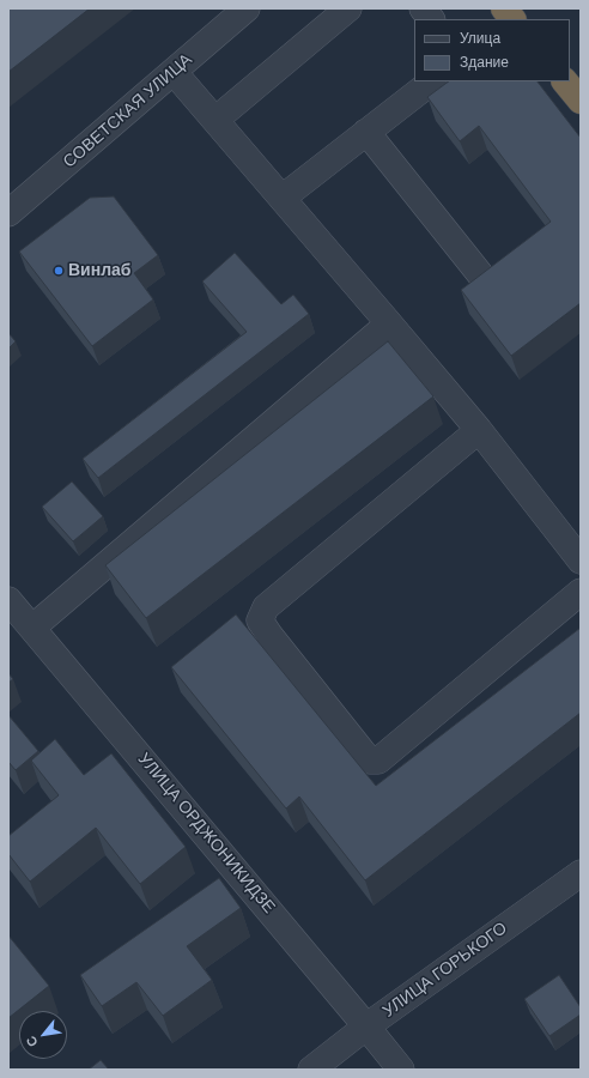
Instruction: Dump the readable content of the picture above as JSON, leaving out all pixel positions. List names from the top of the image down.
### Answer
{
  "streets": {
    "street": ["СОВЕТСКАЯ УЛИЦА", "УЛИЦА ОРДЖОНИКИДЗЕ", "УЛИЦА ГОРЬКОГО"]
  },
  "crossings": [
    ["УЛИЦА ОРДЖОНИКИДЗЕ", "УЛИЦА ГОРЬКОГО"]
  ],
  "places": ["Винлаб"],
  "legend": ["Улица", "Здание"],
  "north": "bottom left"
}
